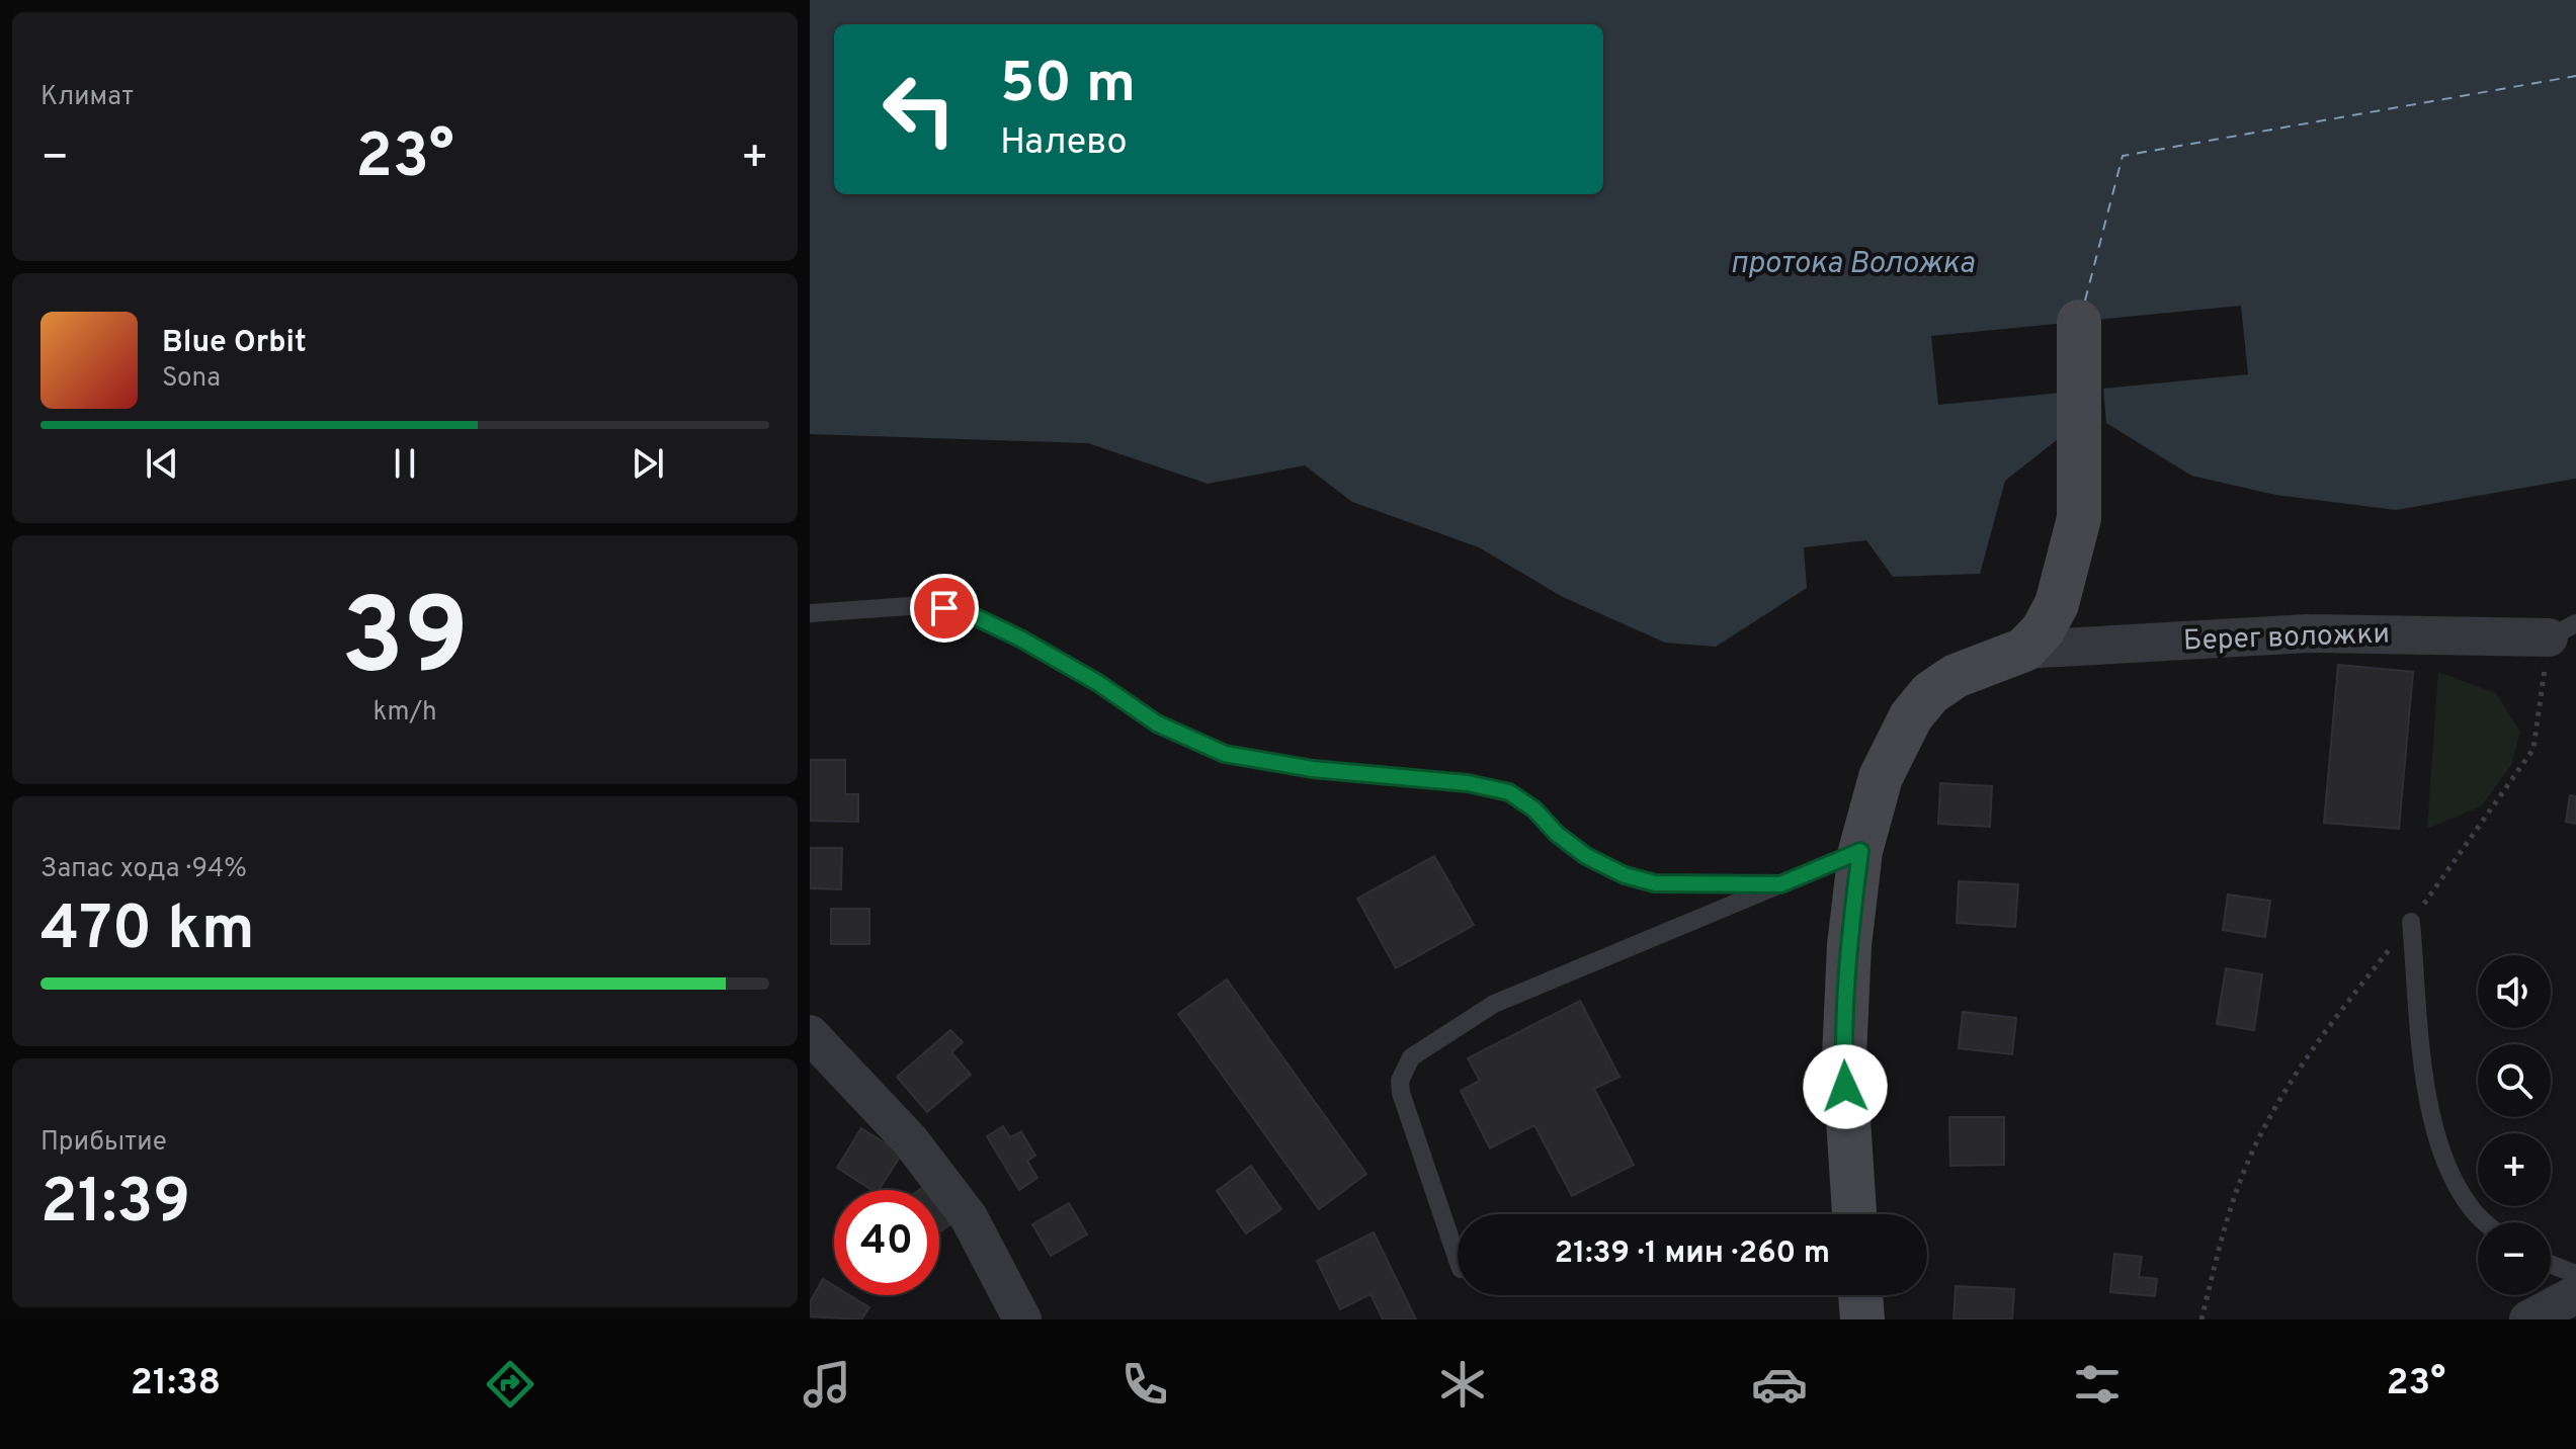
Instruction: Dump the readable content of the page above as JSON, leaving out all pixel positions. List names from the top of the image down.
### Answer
{
  "streets": {
    "street": ["Берег воложки"]
  },
  "water": ["протока Воложка"],
  "page": {
    "tile": [
      "Климат",
      ["39", "km/h"],
      ["Запас хода · 94%", "470 km"],
      ["Прибытие", "21:39"]
    ],
    "turn": ["50 m", "Налево"],
    "heat": ["−", "23°", "+"],
    "song": ["Blue Orbit", "Sona"],
    "map_buttons": ["+", "−"],
    "limit": "40",
    "trip": "21:39 · 1 мин · 260 m",
    "tabs": ["21:38", "23°"]
  }
}
